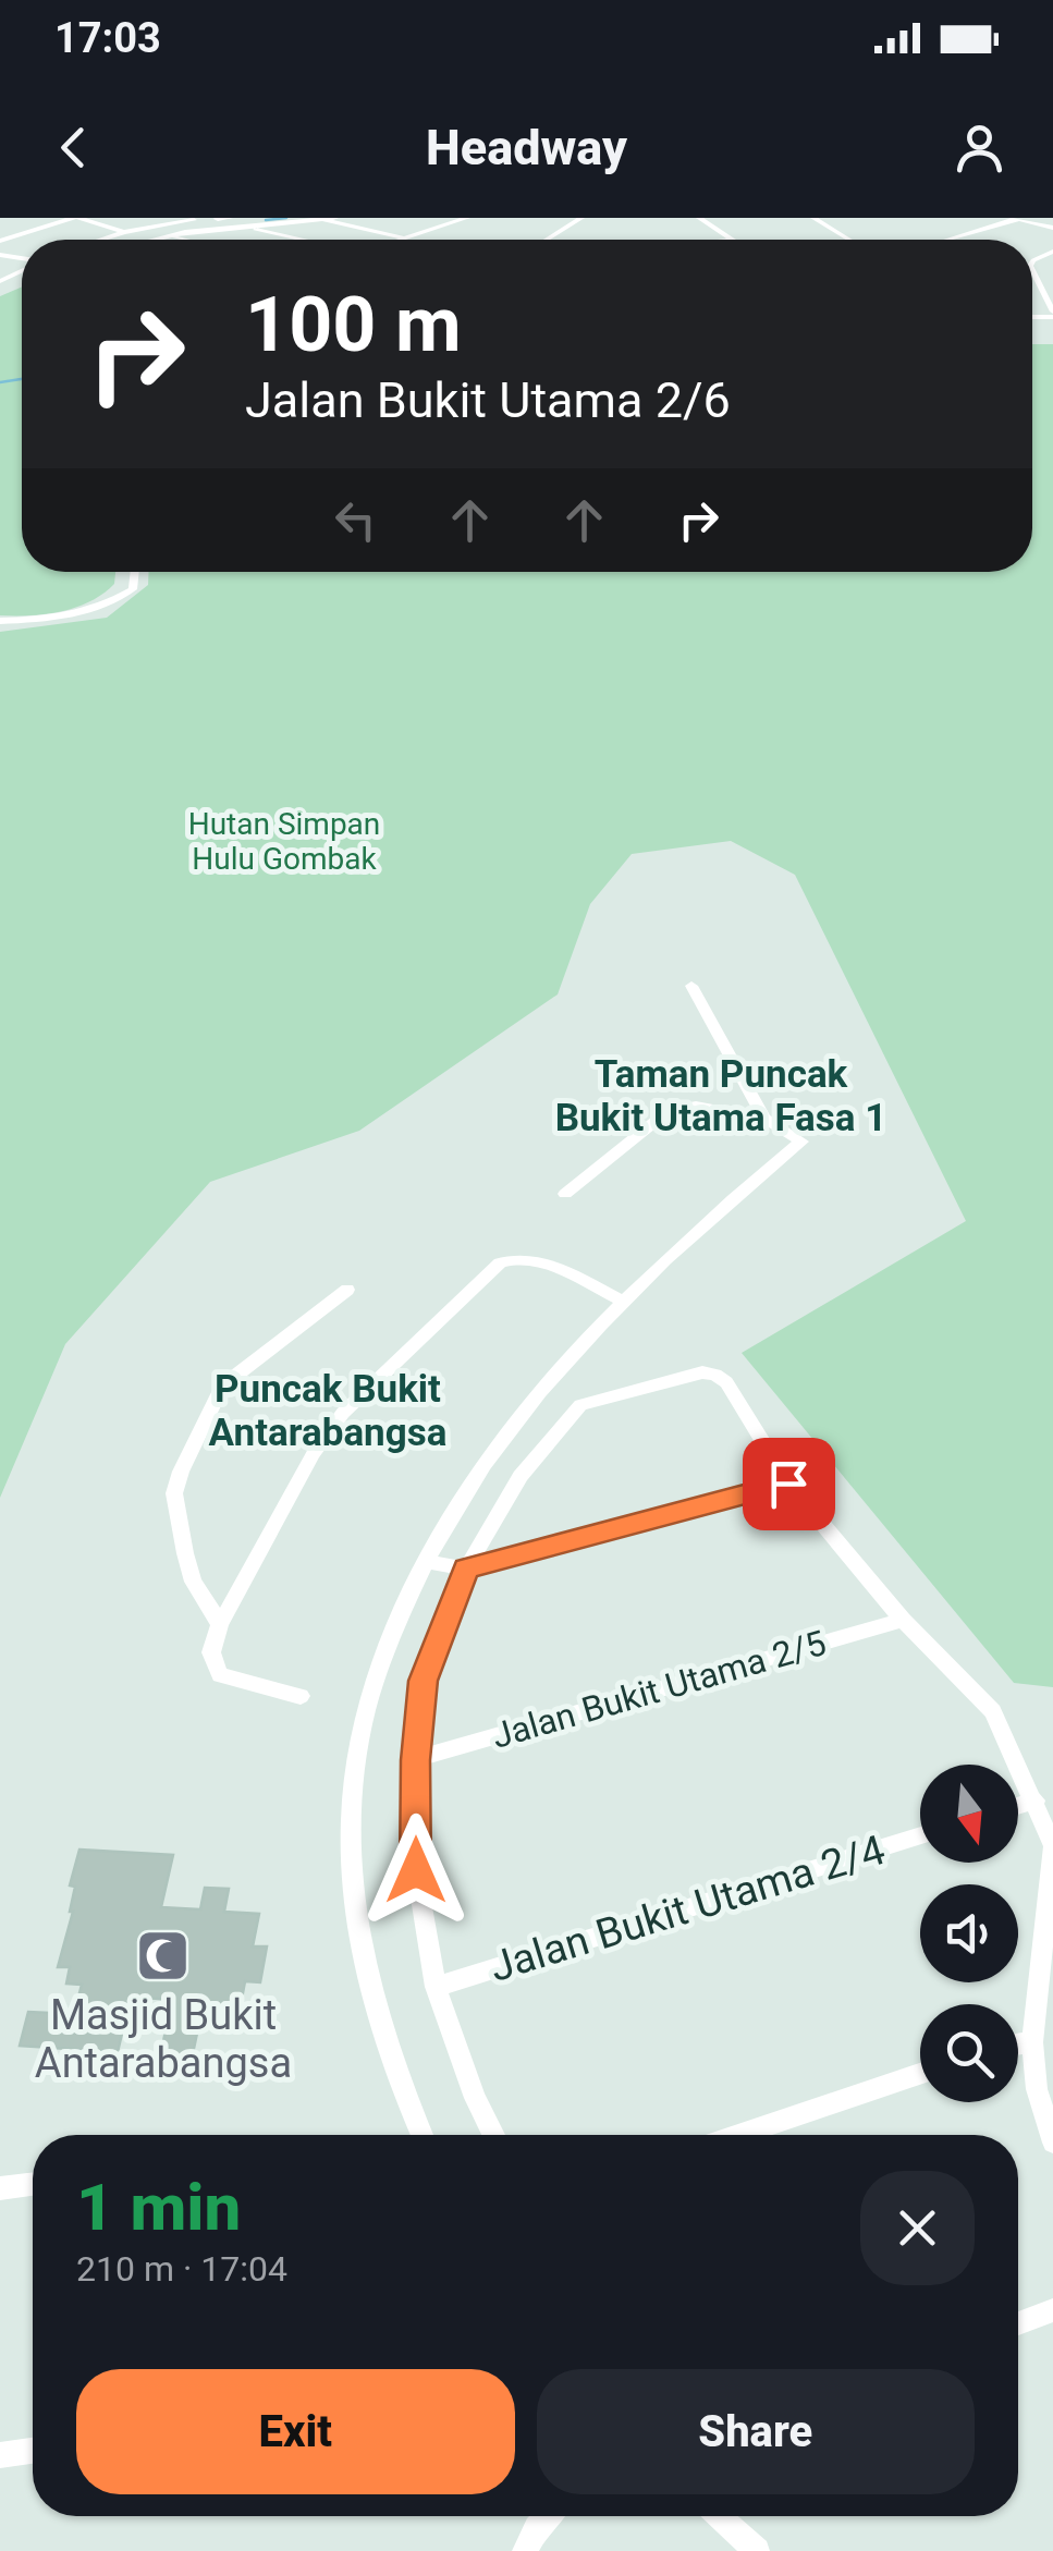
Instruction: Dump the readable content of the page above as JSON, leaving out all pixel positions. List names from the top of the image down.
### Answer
{
  "streets": {
    "street": ["Jalan Bukit Utama 2/5", "Jalan Bukit Utama 2/4"]
  },
  "districts": ["Taman Puncak Bukit Utama Fasa 1", "Puncak Bukit Antarabangsa"],
  "parks": ["Hutan Simpan Hulu Gombak"],
  "places": {
    "mosque": ["Masjid Bukit Antarabangsa"]
  },
  "north": "bottom",
  "page": {
    "status": "17:03",
    "header": "Headway",
    "turn": ["100 m", "Jalan Bukit Utama 2/6"],
    "heading": ["1 min", "210 m · 17:04"],
    "buttons": ["Exit", "Share"]
  }
}
